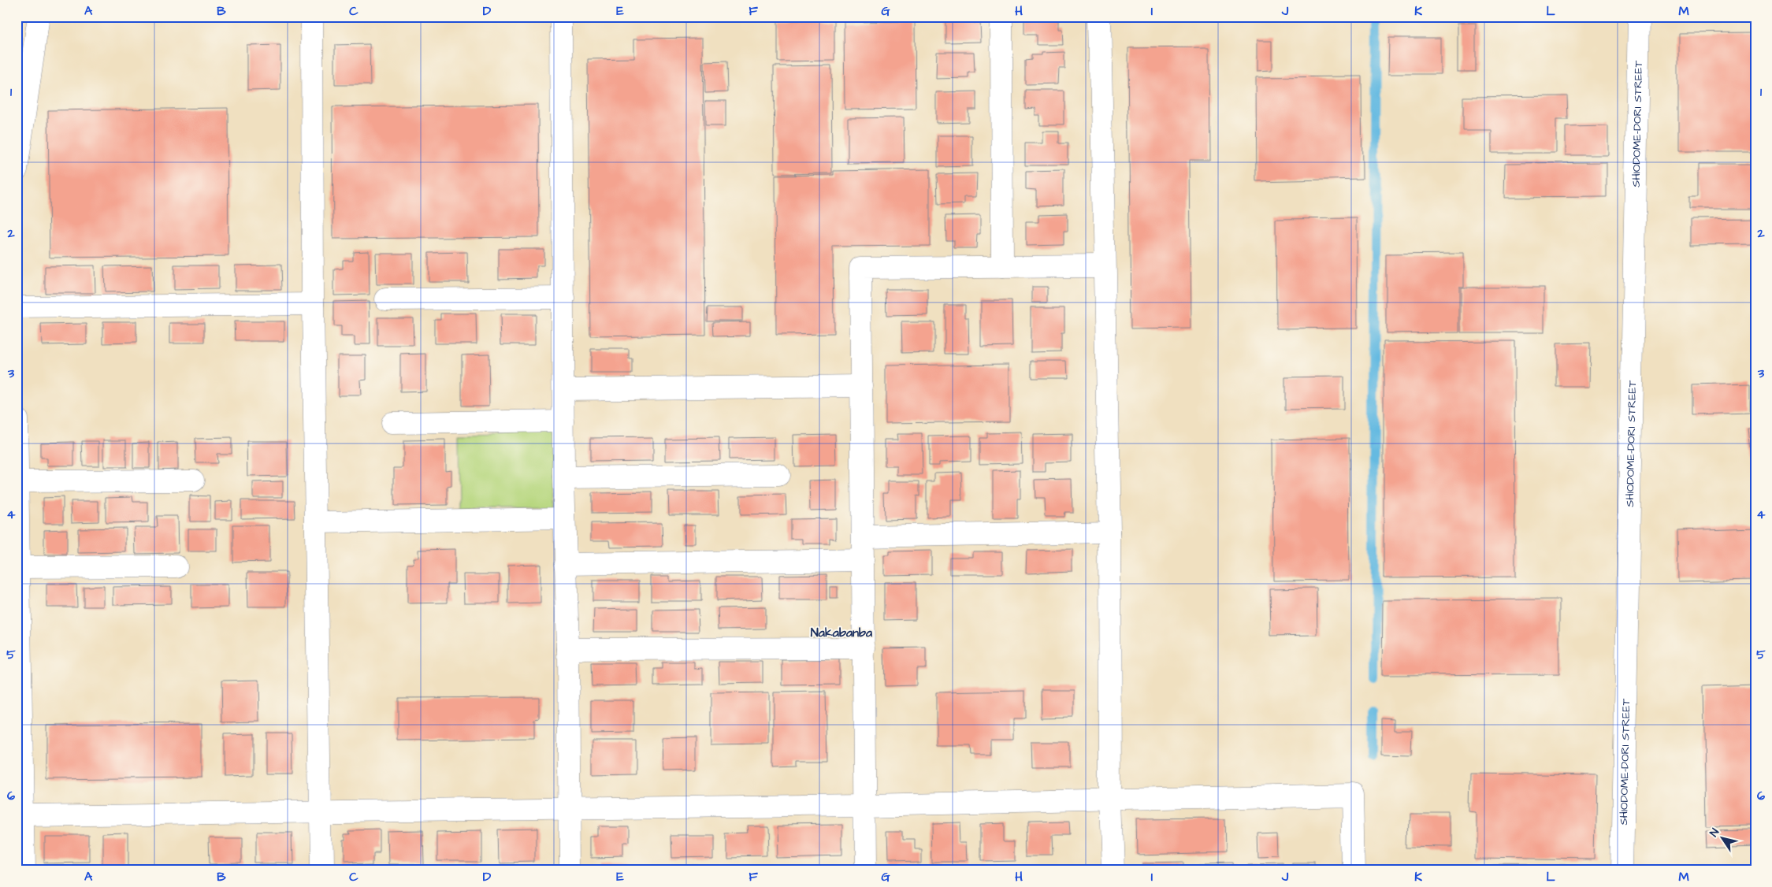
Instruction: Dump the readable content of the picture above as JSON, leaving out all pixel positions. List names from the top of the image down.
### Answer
{
  "streets": {
    "street": ["SHIODOME-DORI STREET"]
  },
  "districts": ["Nakabanba"],
  "north": "top left",
  "grid": {
    "columns": [
      "A",
      "B",
      "C",
      "D",
      "E",
      "F",
      "G",
      "H",
      "I",
      "J",
      "K",
      "L",
      "M"
    ],
    "rows": [
      "1",
      "2",
      "3",
      "4",
      "5",
      "6"
    ]
  }
}
